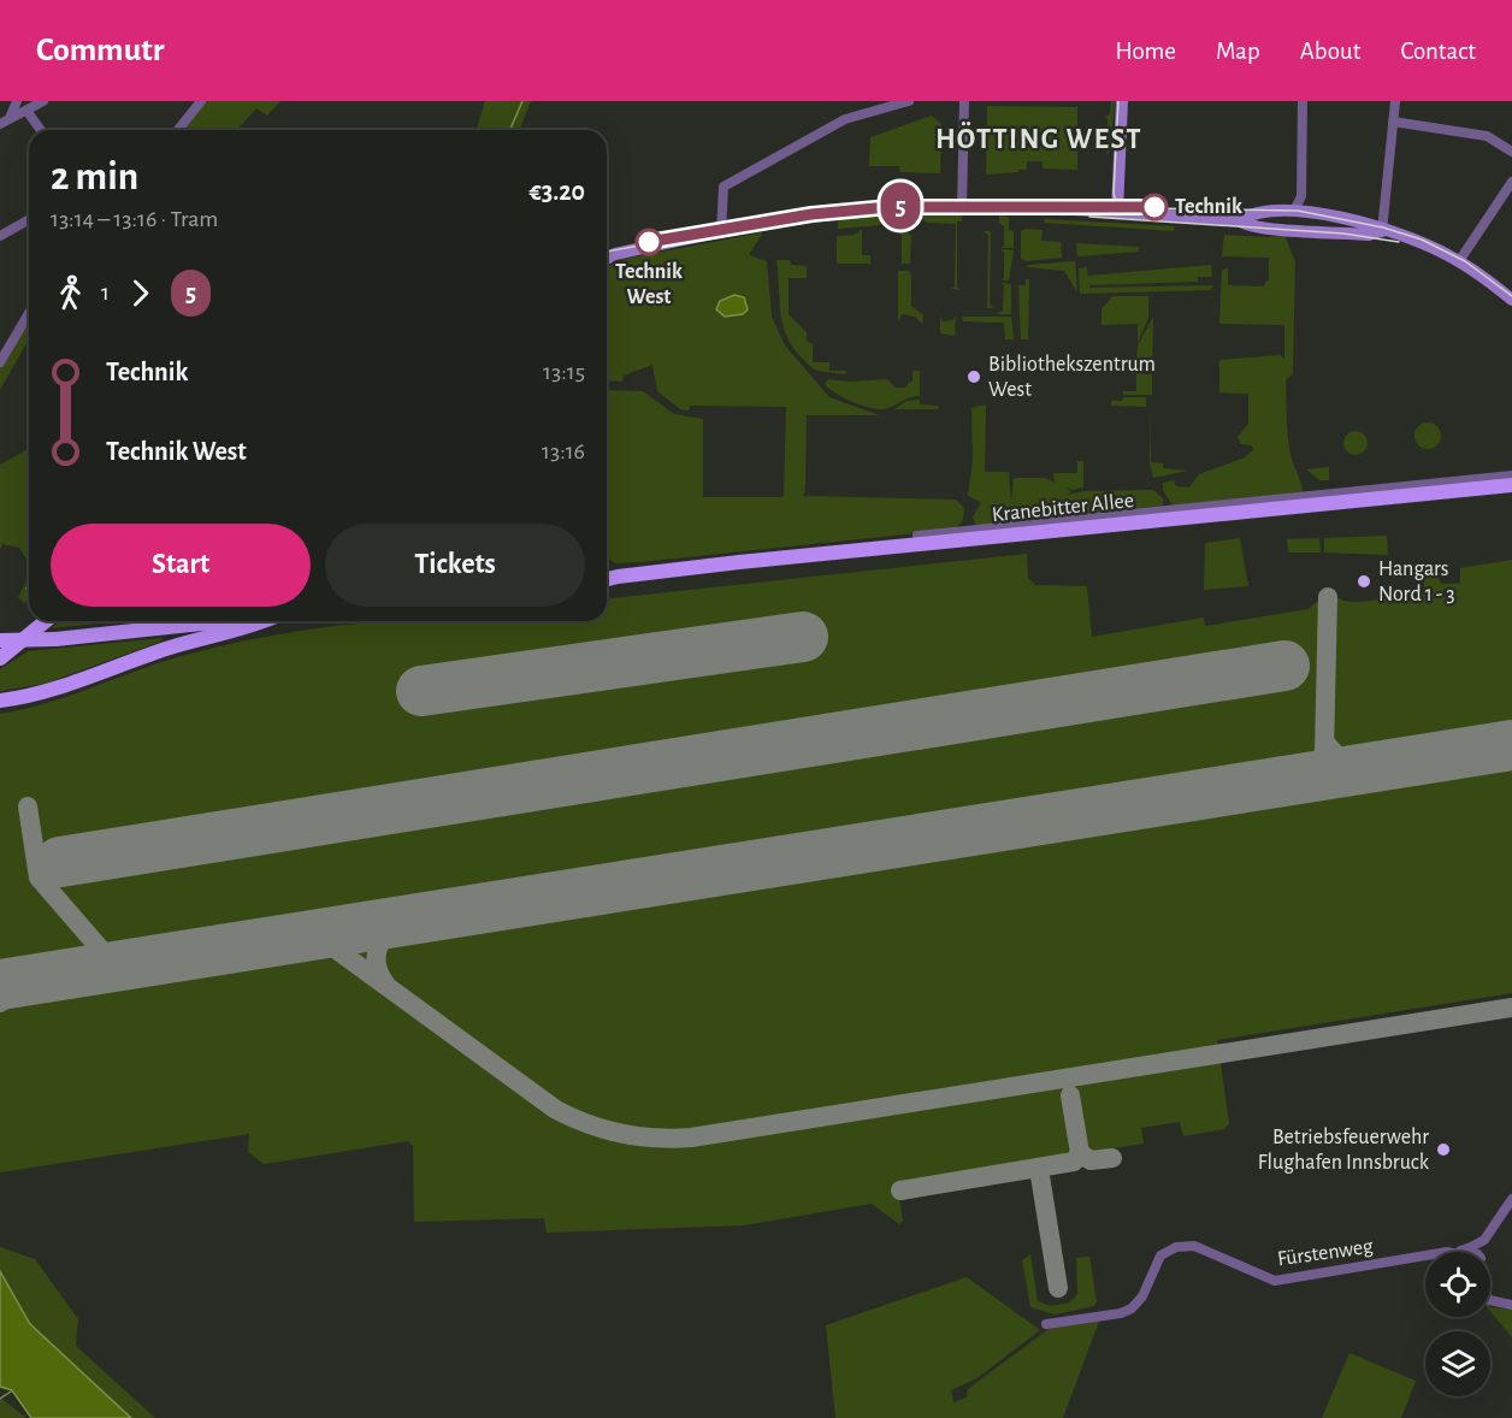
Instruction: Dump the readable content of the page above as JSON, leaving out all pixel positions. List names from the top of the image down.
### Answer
{
  "streets": {
    "main road": ["Kranebitter Allee"],
    "street": ["Fürstenweg"]
  },
  "districts": ["HÖTTING WEST"],
  "places": [
    "Technik",
    "Technik West",
    "Bibliothekszentrum West",
    "Hangars Nord 1 - 3",
    "Betriebsfeuerwehr Flughafen Innsbruck"
  ],
  "lines": ["tram line 5"],
  "page": {
    "header": "Commutr",
    "nav": [
      "Home",
      "Map",
      "About",
      "Contact"
    ],
    "on_map": "5",
    "heading": ["2 min", "13:14 – 13:16 · Tram", "€3.20"],
    "legs": ["1", "5"],
    "list": [
      {
        "name": "Technik",
        "value": "13:15"
      },
      {
        "name": "Technik West",
        "value": "13:16"
      }
    ],
    "buttons": ["Start", "Tickets"]
  }
}
